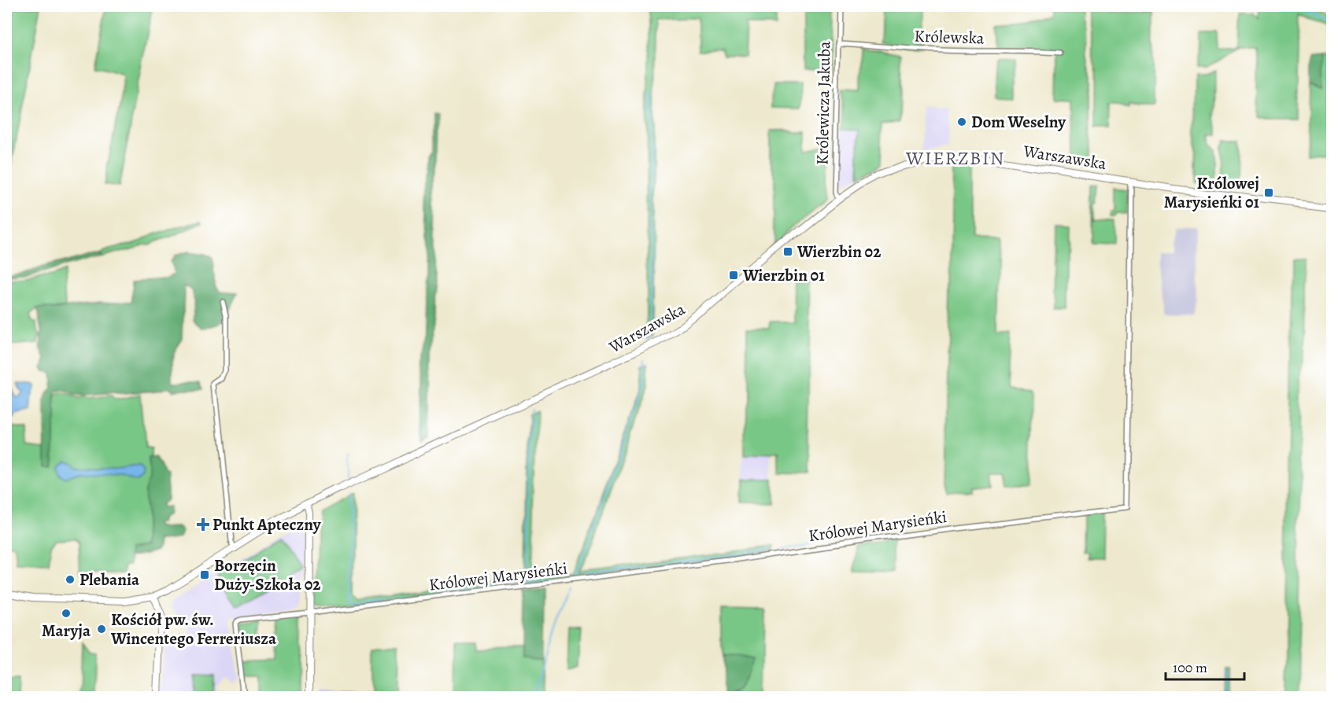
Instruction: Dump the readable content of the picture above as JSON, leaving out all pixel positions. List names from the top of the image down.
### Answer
{
  "streets": {
    "main road": ["Warszawska"],
    "street": ["Królewska", "Królewicza Jakuba", "Królowej Marysieńki"]
  },
  "crossings": [
    ["Królewska", "Królewicza Jakuba"],
    ["Królewicza Jakuba", "Warszawska"],
    ["Warszawska", "Królowej Marysieńki"]
  ],
  "districts": ["WIERZBIN"],
  "places": {
    "other": [
      "Dom Weselny",
      "Plebania",
      "Maryja",
      "Kościół pw. św. Wincentego Ferreriusza"
    ],
    "transit": [
      "Królowej Marysieńki 01",
      "Wierzbin 02",
      "Wierzbin 01",
      "Borzęcin Duży-Szkoła 02"
    ],
    "health": ["Punkt Apteczny"]
  },
  "scale_bar": "100 m"
}
